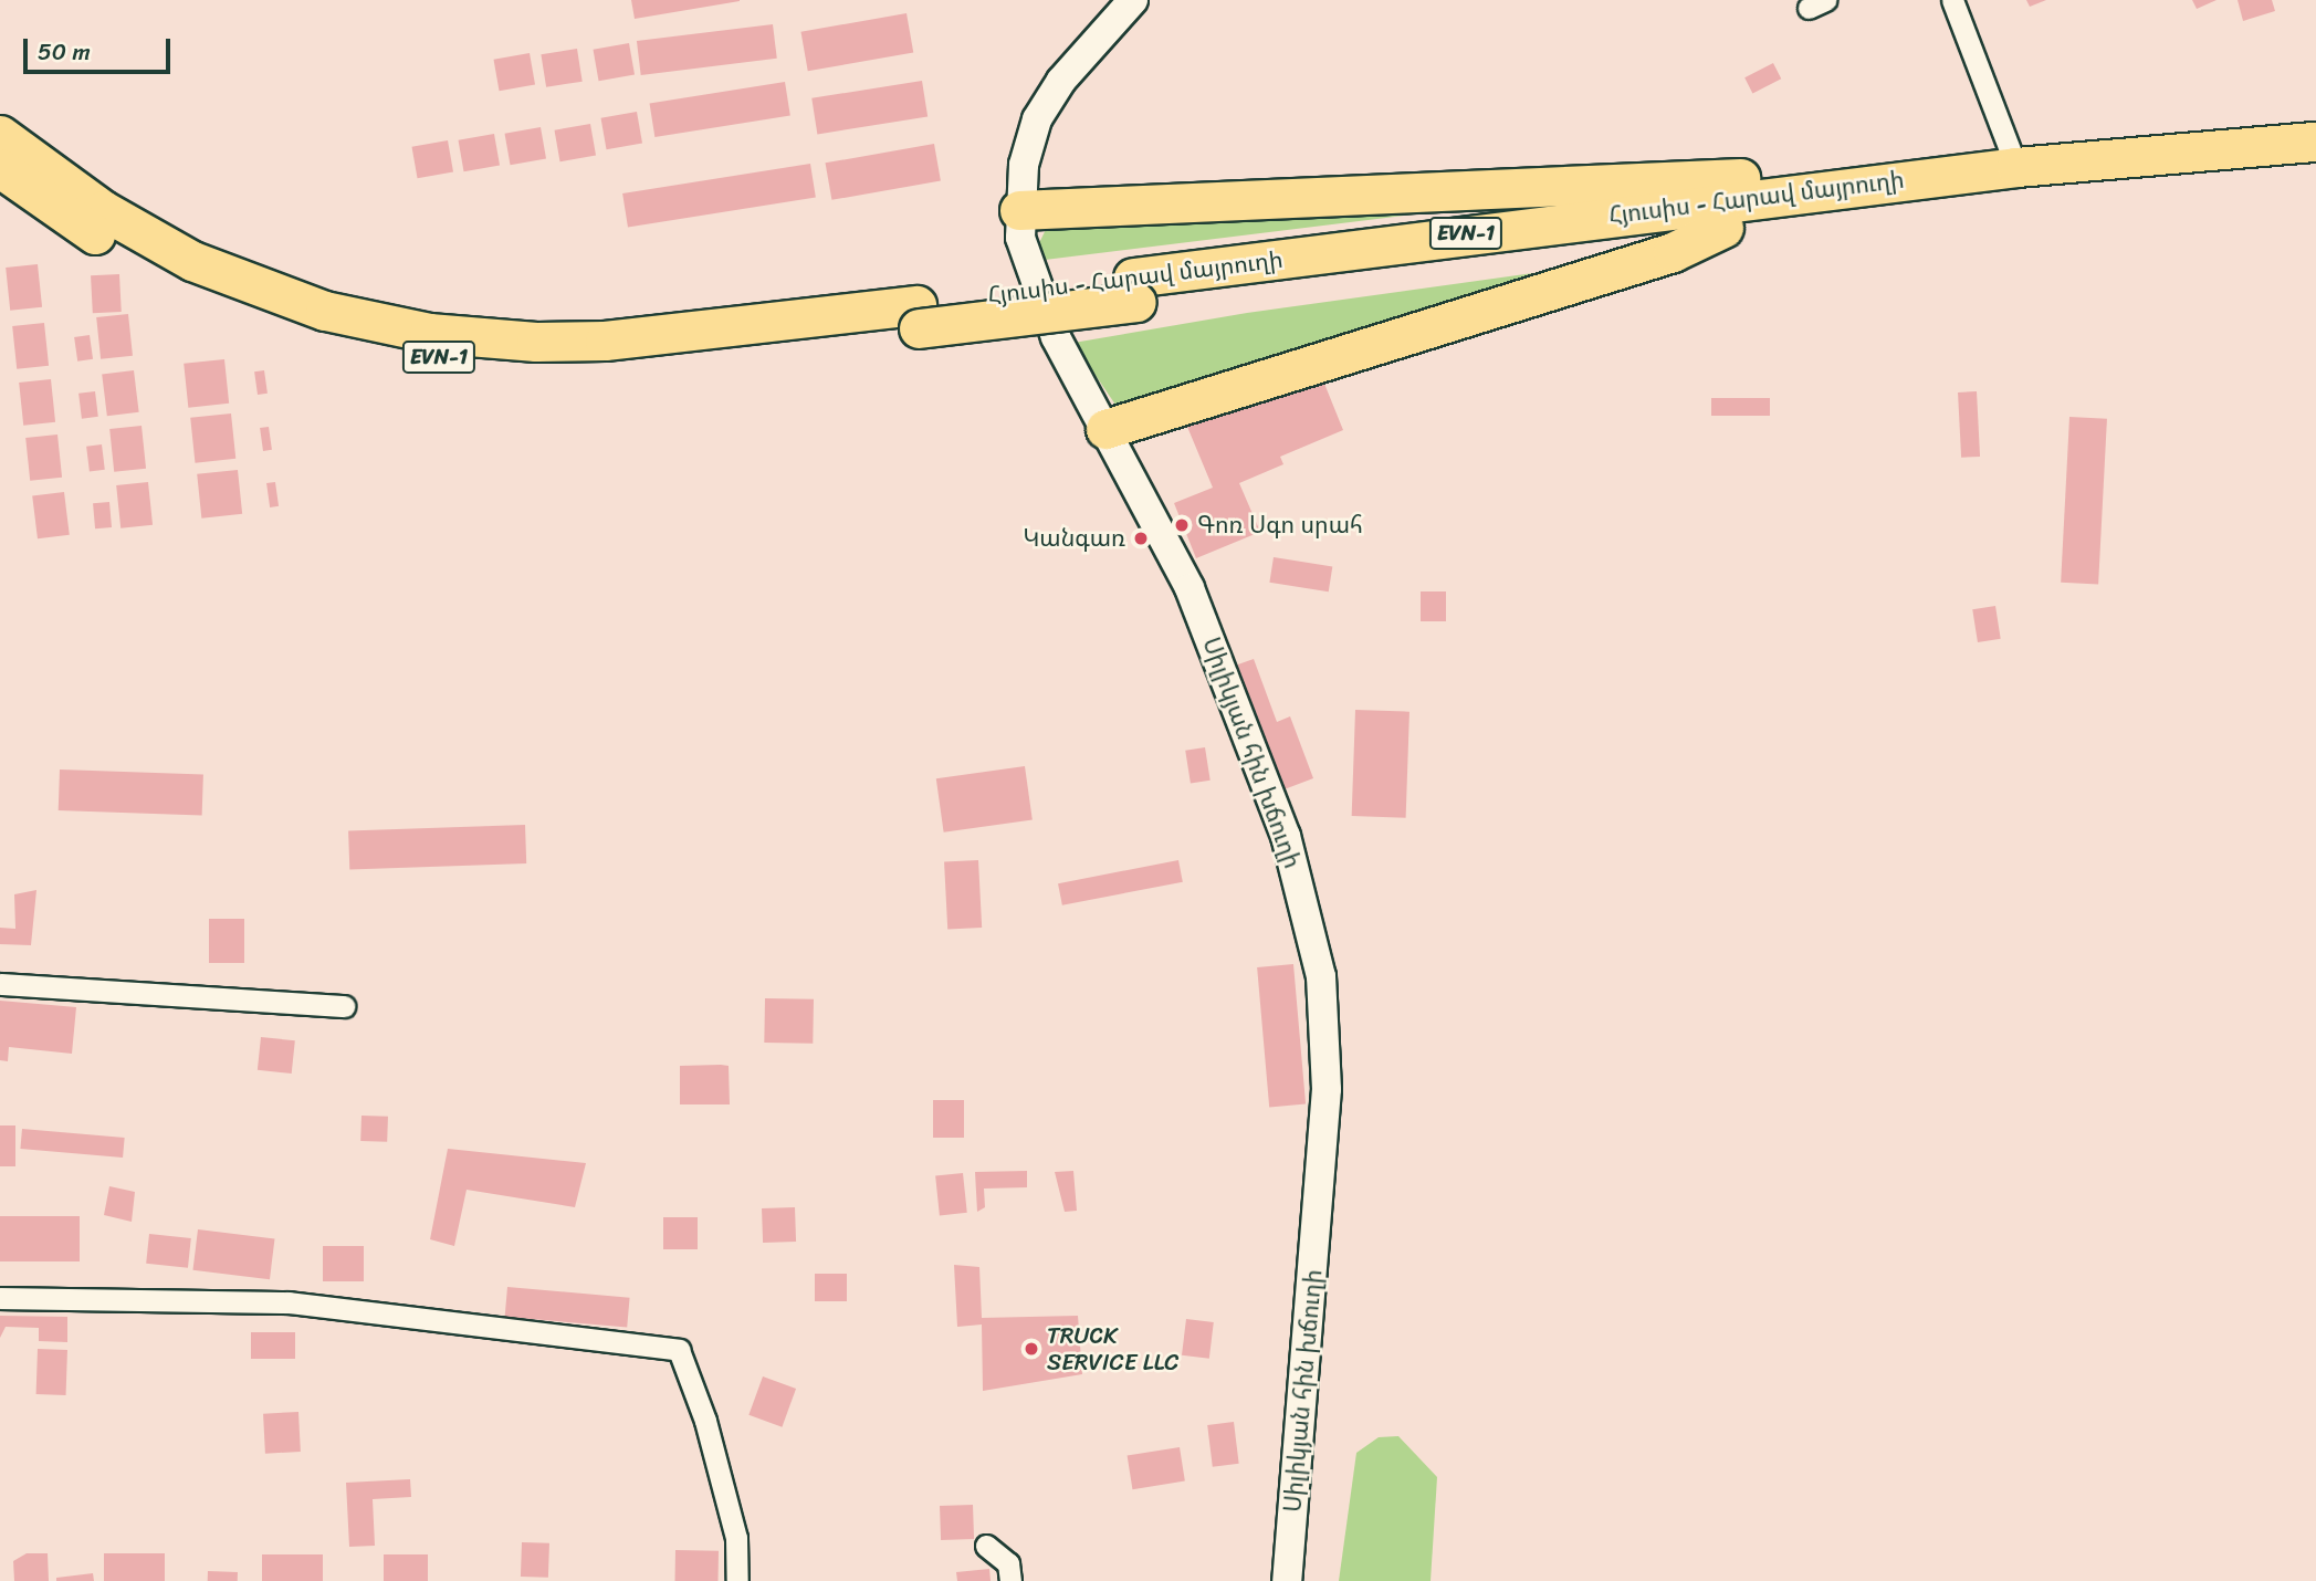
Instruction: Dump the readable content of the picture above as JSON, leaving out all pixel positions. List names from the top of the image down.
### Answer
{
  "streets": {
    "highway": ["Հյուսիս - Հարավ մայրուղի", "EVN-1"],
    "street": ["Սիլիկյան հին խճուղի"]
  },
  "places": ["Գոռ Սգո սրահ", "Կանգառ", "TRUCK SERVICE LLC"],
  "scale_bar": "50 m"
}
